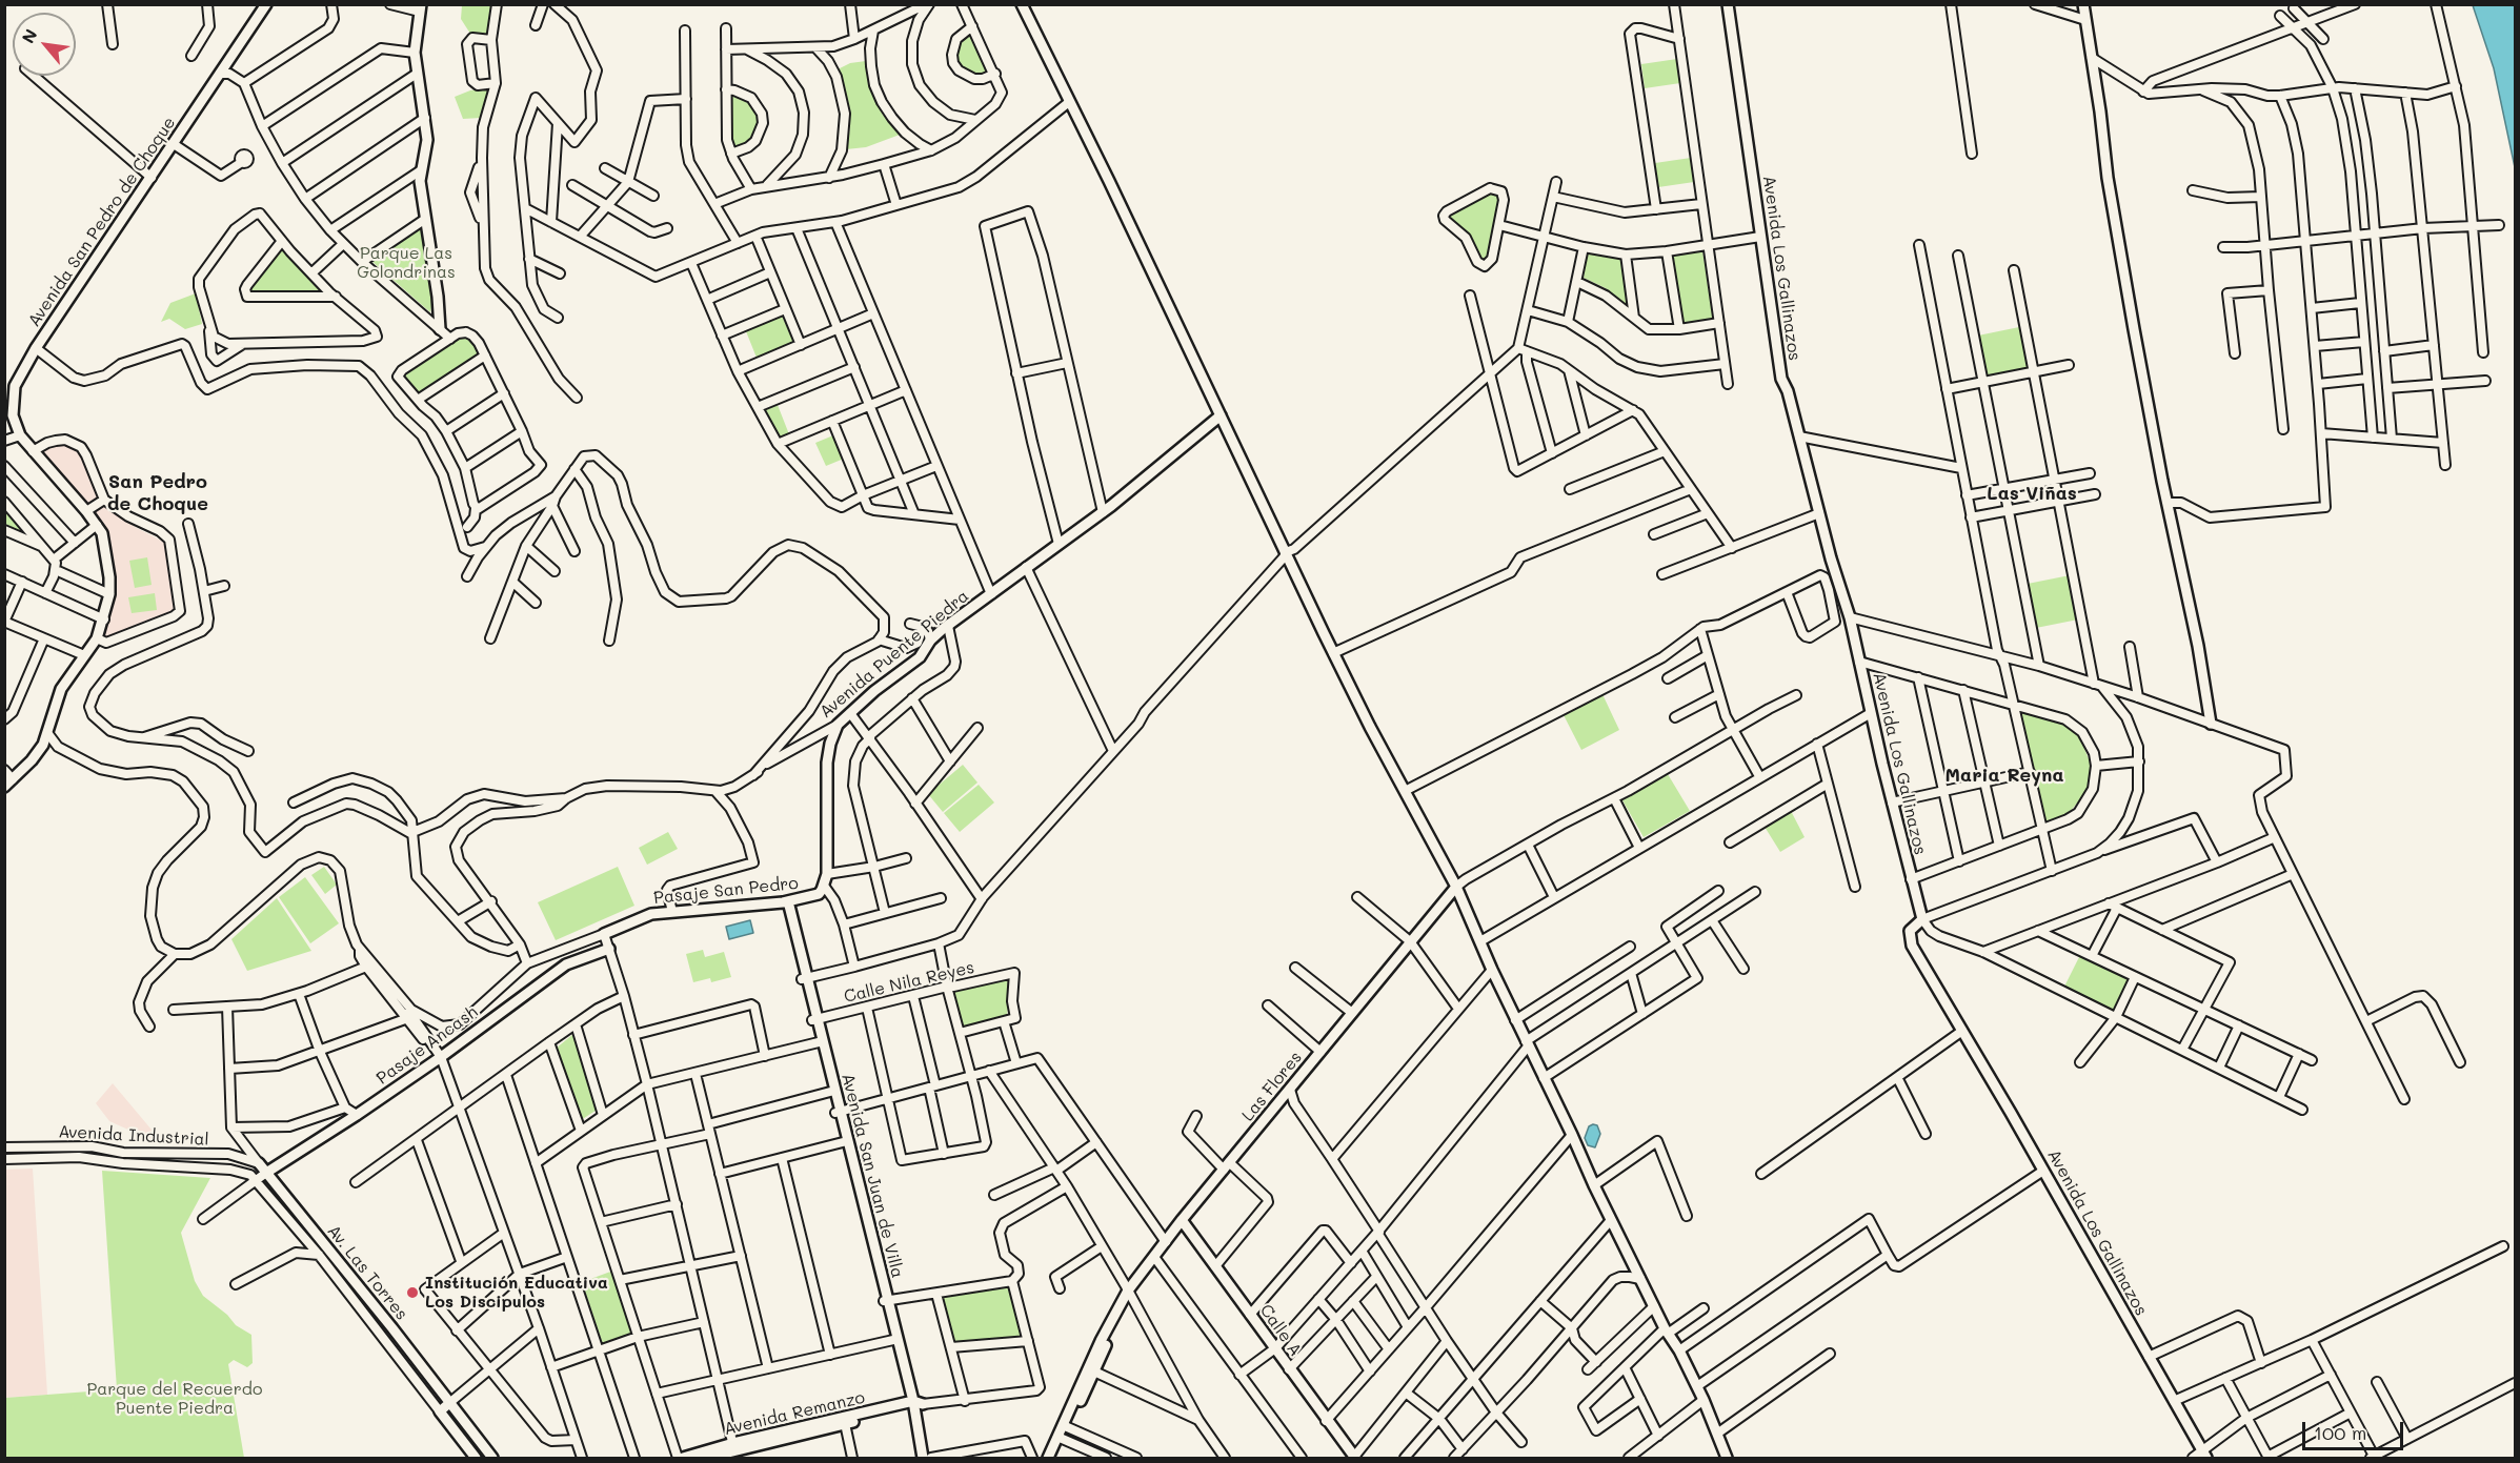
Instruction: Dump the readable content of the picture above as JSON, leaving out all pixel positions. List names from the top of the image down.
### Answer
{
  "streets": {
    "street": [
      "Avenida San Pedro de Choque",
      "Avenida Los Gallinazos",
      "Avenida Puente Piedra",
      "Pasaje San Pedro",
      "Calle Nila Reyes",
      "Pasaje Ancash",
      "Las Flores",
      "Avenida Industrial",
      "Avenida San Juan de Villa",
      "Av. Las Torres",
      "Calle A",
      "Avenida Remanzo"
    ]
  },
  "crossings": [
    ["Avenida Puente Piedra", "Pasaje San Pedro"],
    ["Pasaje San Pedro", "Avenida San Juan de Villa"],
    ["Calle Nila Reyes", "Avenida San Juan de Villa"],
    ["Pasaje Ancash", "Av. Las Torres"],
    ["Las Flores", "Calle A"],
    ["Avenida Industrial", "Av. Las Torres"],
    ["Avenida San Juan de Villa", "Avenida Remanzo"]
  ],
  "districts": ["San Pedro de Choque", "Las Viñas", "Maria Reyna"],
  "parks": ["Parque Las Golondrinas", "Parque del Recuerdo Puente Piedra"],
  "places": ["Institución Educativa Los Discipulos"],
  "scale_bar": "100 m",
  "north": "top left"
}
